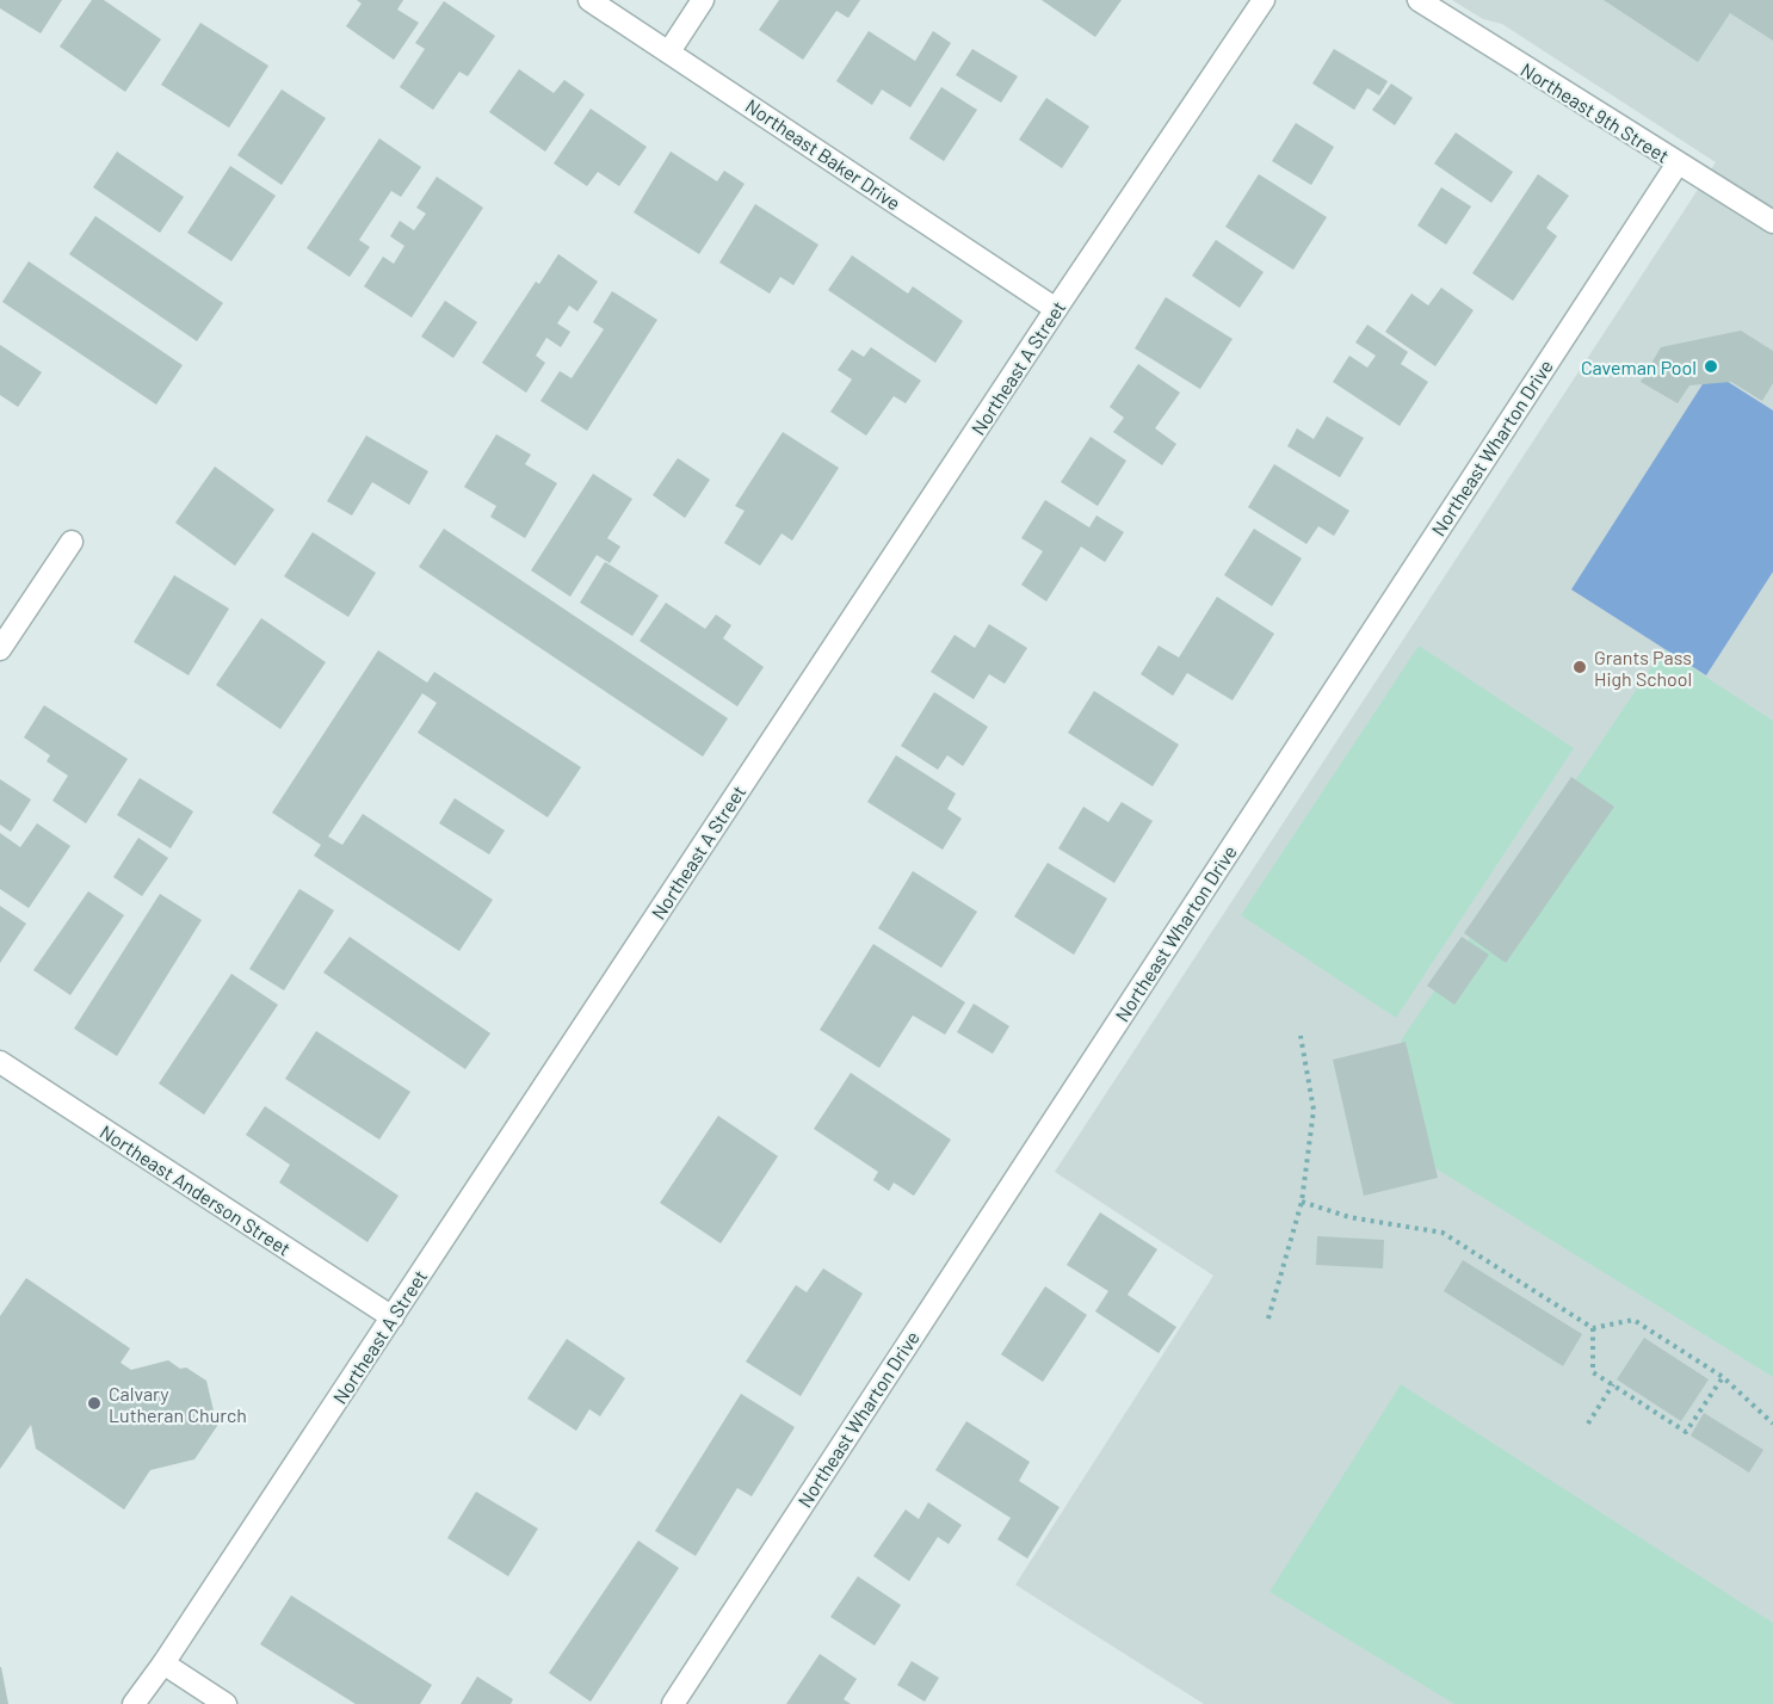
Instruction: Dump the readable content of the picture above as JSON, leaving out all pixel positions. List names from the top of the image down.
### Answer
{
  "streets": {
    "street": [
      "Northeast 9th Street",
      "Northeast Baker Drive",
      "Northeast A Street",
      "Northeast Wharton Drive",
      "Northeast Anderson Street"
    ]
  },
  "crossings": [
    ["Northeast 9th Street", "Northeast Wharton Drive"],
    ["Northeast Baker Drive", "Northeast A Street"],
    ["Northeast A Street", "Northeast Anderson Street"]
  ],
  "places": ["Caveman Pool", "Grants Pass High School", "Calvary Lutheran Church"]
}
